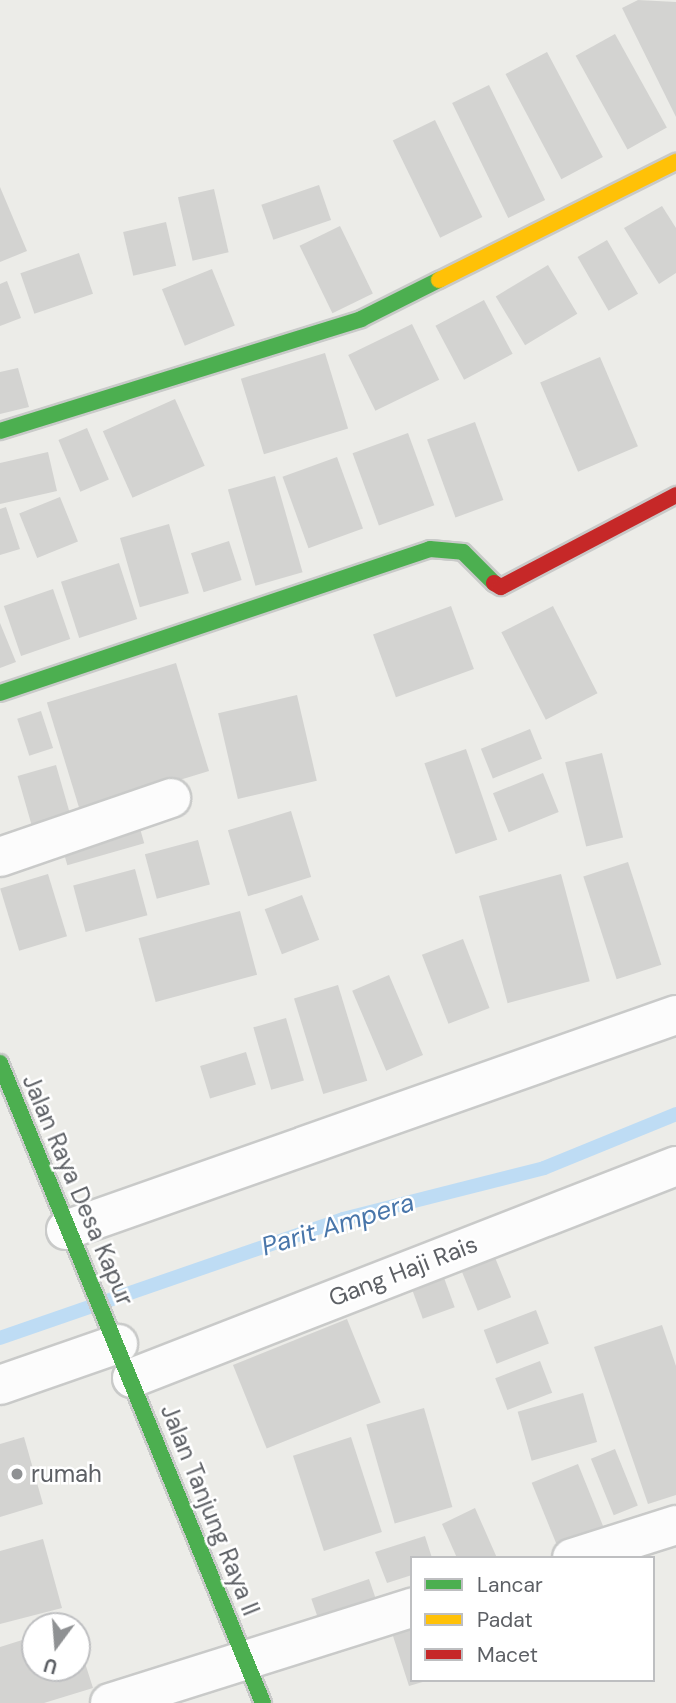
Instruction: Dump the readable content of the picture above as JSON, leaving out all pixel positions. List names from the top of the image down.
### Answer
{
  "streets": {
    "street": ["Jalan Raya Desa Kapur", "Gang Haji Rais", "Jalan Tanjung Raya II"]
  },
  "crossings": [
    ["Jalan Raya Desa Kapur", "Gang Haji Rais"],
    ["Jalan Raya Desa Kapur", "Jalan Tanjung Raya II"],
    ["Gang Haji Rais", "Jalan Tanjung Raya II"]
  ],
  "water": ["Parit Ampera"],
  "places": ["rumah"],
  "legend": ["Lancar", "Padat", "Macet"],
  "north": "bottom"
}
